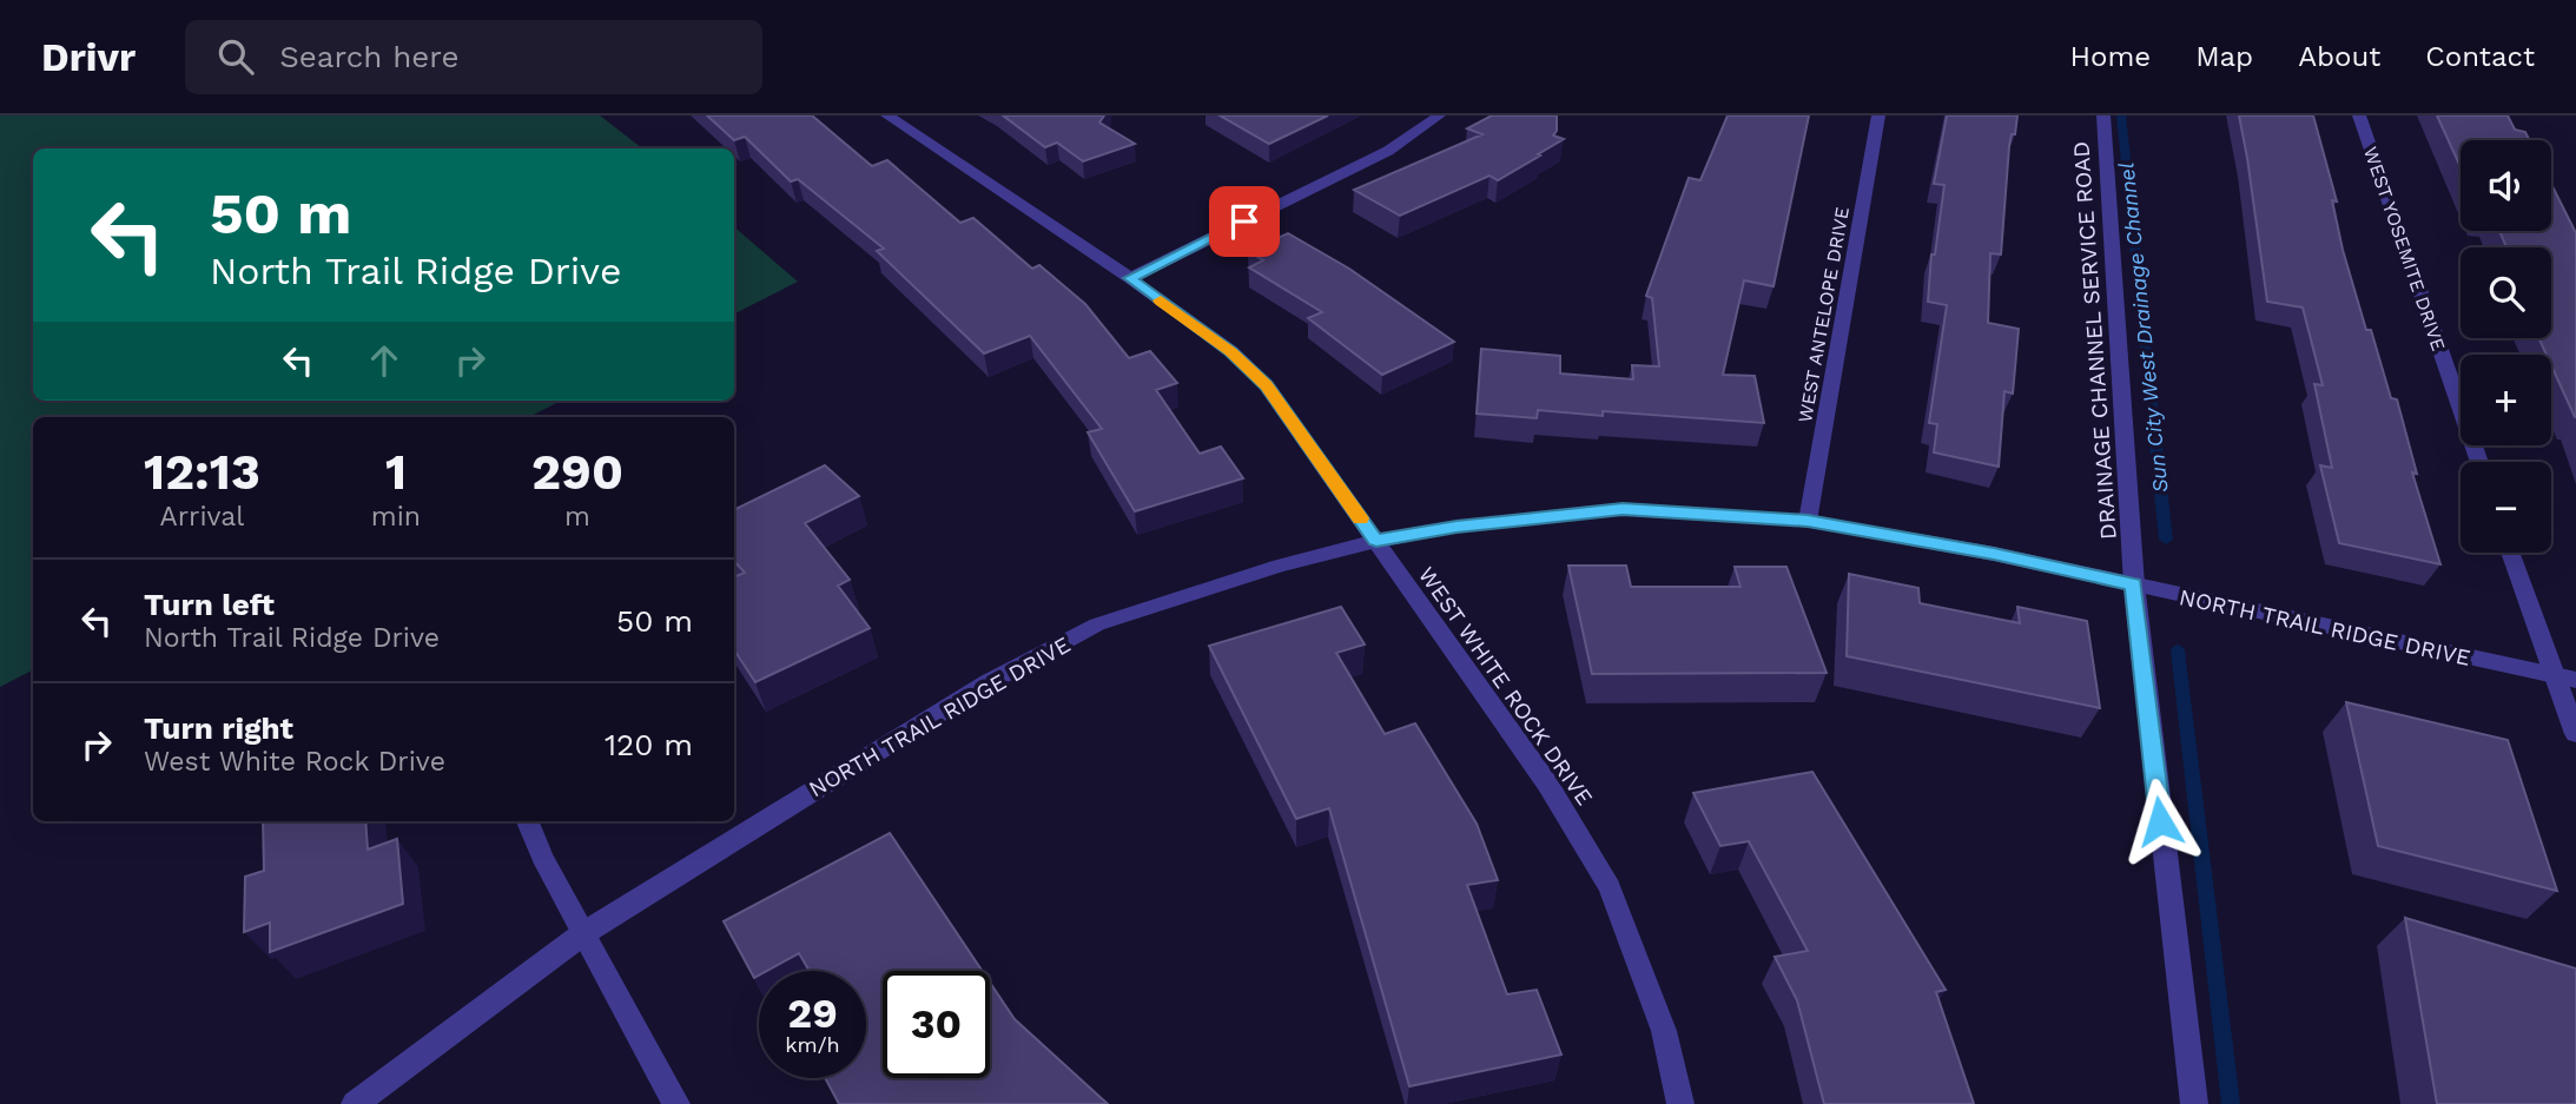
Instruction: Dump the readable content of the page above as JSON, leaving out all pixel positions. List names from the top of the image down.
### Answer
{
  "streets": {
    "street": [
      "WEST YOSEMITE DRIVE",
      "WEST ANTELOPE DRIVE",
      "DRAINAGE CHANNEL SERVICE ROAD",
      "NORTH TRAIL RIDGE DRIVE",
      "WEST WHITE ROCK DRIVE"
    ]
  },
  "crossings": [
    ["WEST ANTELOPE DRIVE", "NORTH TRAIL RIDGE DRIVE"],
    ["DRAINAGE CHANNEL SERVICE ROAD", "NORTH TRAIL RIDGE DRIVE"],
    ["NORTH TRAIL RIDGE DRIVE", "WEST WHITE ROCK DRIVE"]
  ],
  "water": ["Sun City West Drainage Channel"],
  "page": {
    "header": "Drivr",
    "search": "Search here",
    "nav": [
      "Home",
      "Map",
      "About",
      "Contact"
    ],
    "map_buttons": ["+", "−"],
    "turn": ["50 m", "North Trail Ridge Drive"],
    "eta": [
      "12:13",
      "Arrival",
      "1",
      "min",
      "290",
      "m"
    ],
    "list": [
      {
        "name": "Turn left",
        "note": "North Trail Ridge Drive",
        "value": "50 m"
      },
      {
        "name": "Turn right",
        "note": "West White Rock Drive",
        "value": "120 m"
      }
    ],
    "speed": "29 km/h",
    "limit": "30"
  }
}
